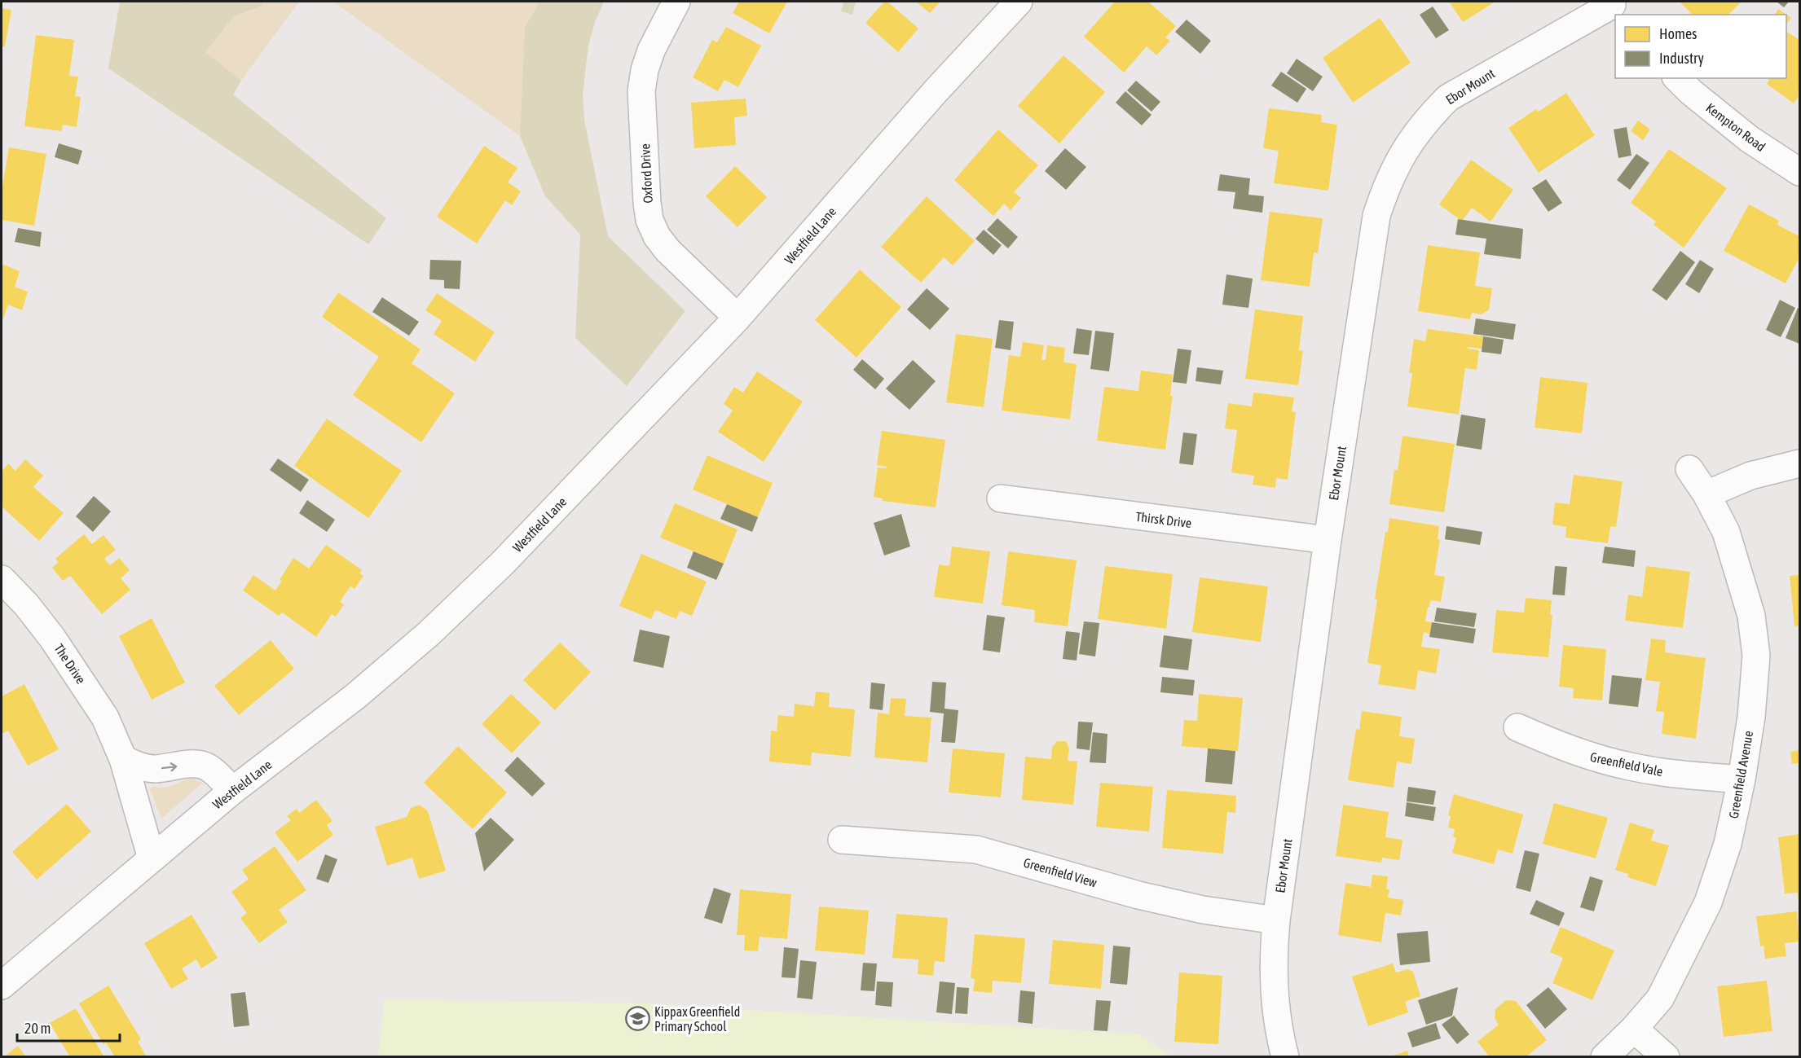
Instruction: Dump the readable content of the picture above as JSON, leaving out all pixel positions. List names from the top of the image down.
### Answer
{
  "streets": {
    "street": [
      "Ebor Mount",
      "Kempton Road",
      "Oxford Drive",
      "Westfield Lane",
      "Thirsk Drive",
      "The Drive",
      "Greenfield Vale",
      "Greenfield Avenue",
      "Greenfield View"
    ]
  },
  "crossings": [
    ["Ebor Mount", "Thirsk Drive"],
    ["Ebor Mount", "Greenfield View"],
    ["Oxford Drive", "Westfield Lane"],
    ["Westfield Lane", "The Drive"],
    ["Greenfield Vale", "Greenfield Avenue"]
  ],
  "places": {
    "school or university": ["Kippax Greenfield Primary School"]
  },
  "legend": ["Homes", "Industry"],
  "scale_bar": "20 m"
}
